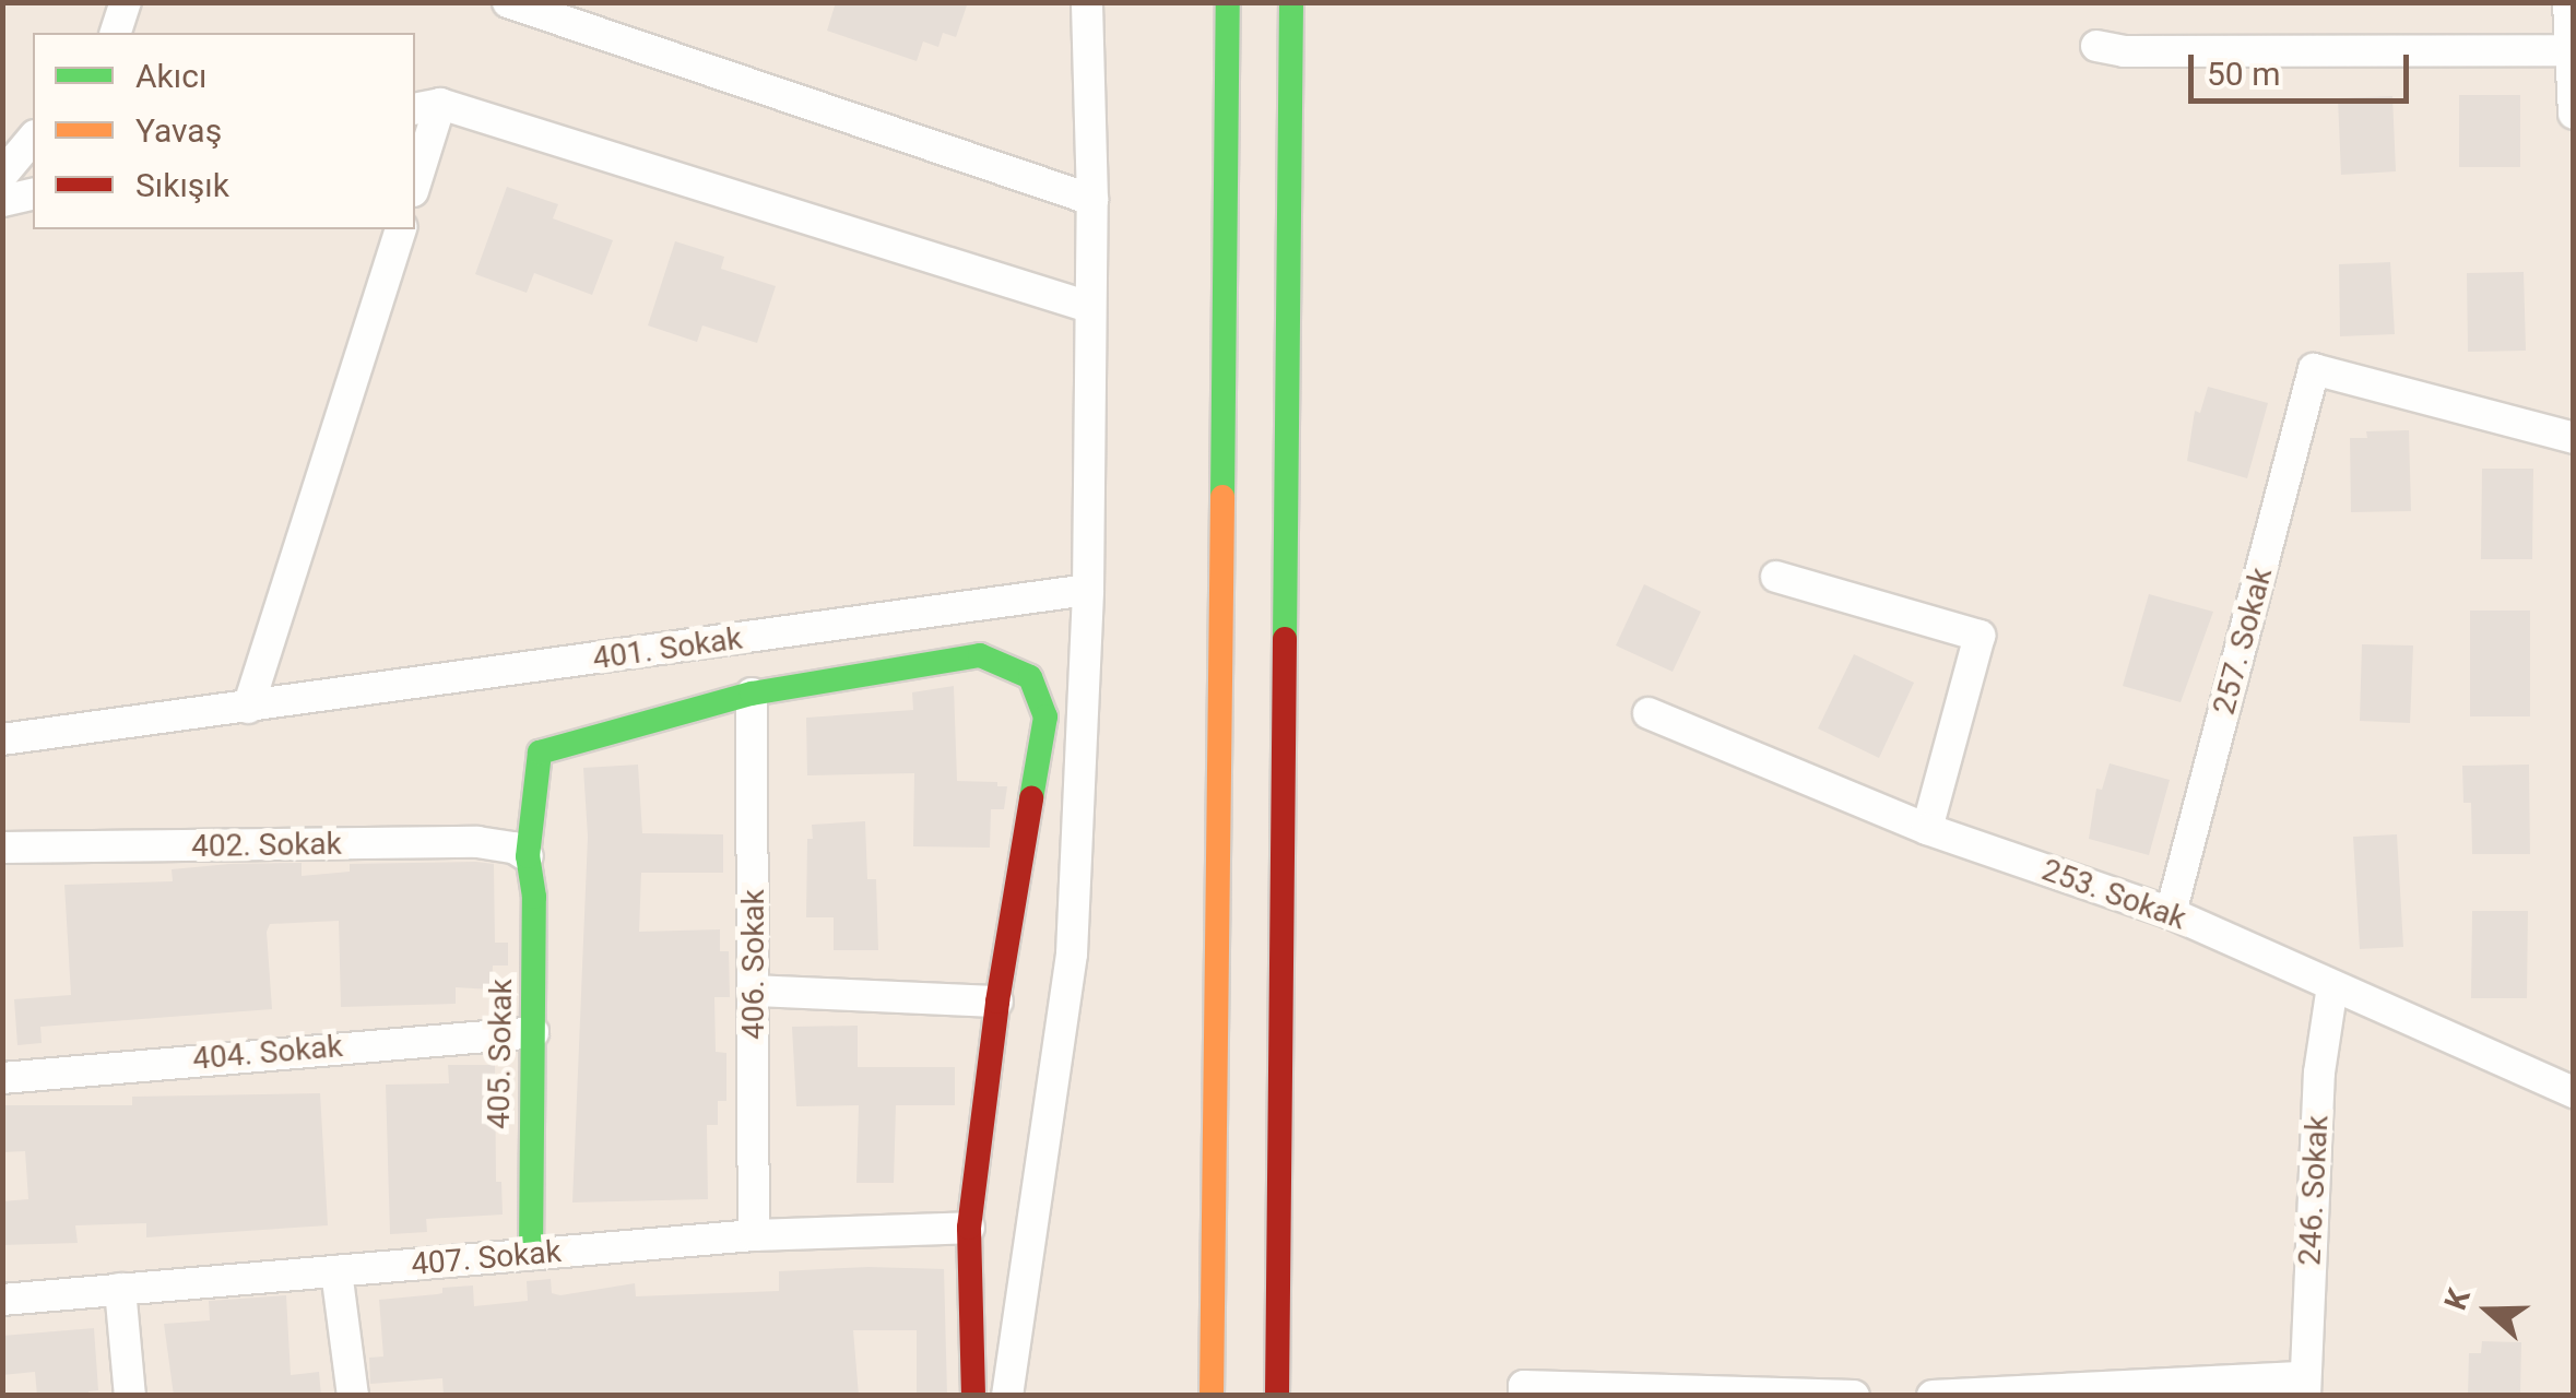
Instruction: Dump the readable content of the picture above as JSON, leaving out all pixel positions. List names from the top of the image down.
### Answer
{
  "streets": {
    "main road": ["405. Sokak"],
    "street": [
      "257. Sokak",
      "401. Sokak",
      "402. Sokak",
      "253. Sokak",
      "406. Sokak",
      "404. Sokak",
      "246. Sokak",
      "407. Sokak"
    ]
  },
  "crossings": [
    ["257. Sokak", "253. Sokak"],
    ["402. Sokak", "405. Sokak"],
    ["253. Sokak", "246. Sokak"],
    ["406. Sokak", "405. Sokak"],
    ["406. Sokak", "407. Sokak"],
    ["404. Sokak", "405. Sokak"],
    ["405. Sokak", "407. Sokak"]
  ],
  "legend": ["Akıcı", "Yavaş", "Sıkışık"],
  "scale_bar": "50 m",
  "north": "left"
}
